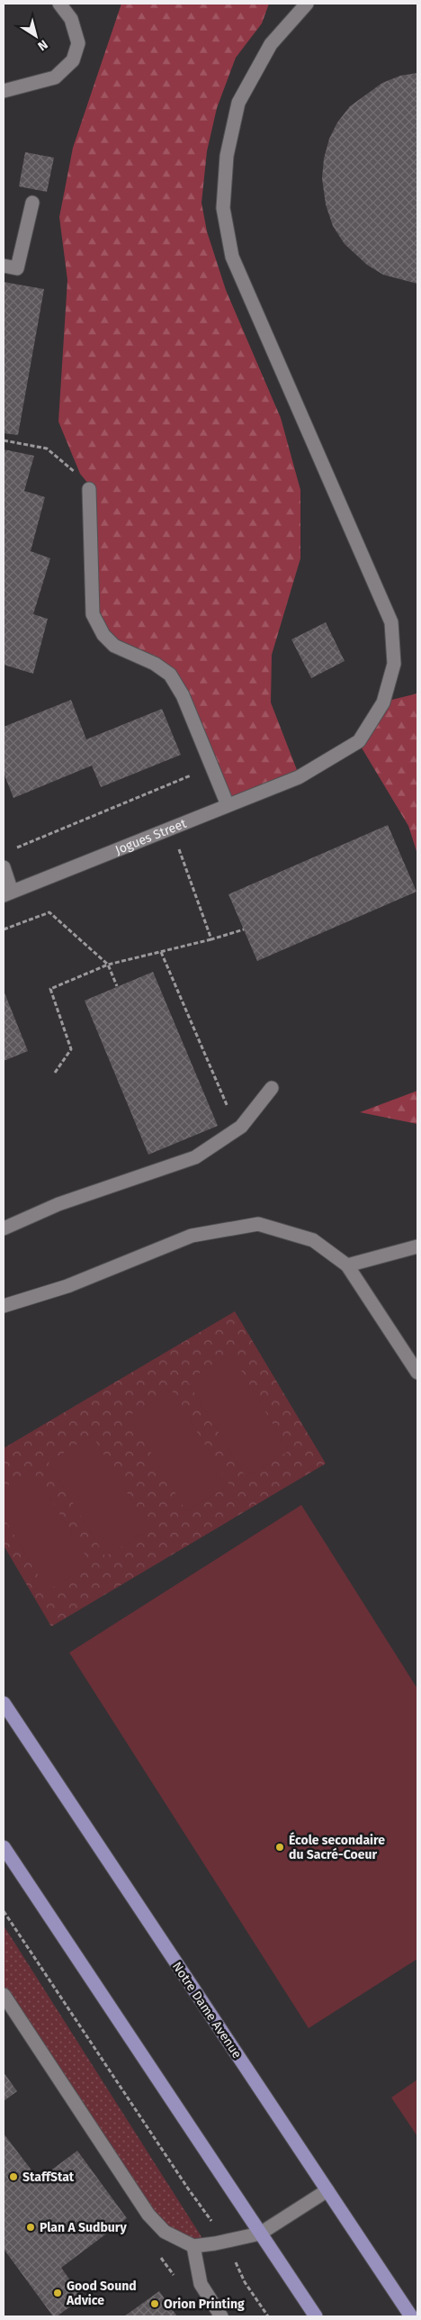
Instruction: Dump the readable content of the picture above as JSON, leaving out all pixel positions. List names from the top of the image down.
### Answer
{
  "streets": {
    "main road": ["Notre Dame Avenue"],
    "street": ["Jogues Street"]
  },
  "places": [
    "École secondaire du Sacré-Coeur",
    "StaffStat",
    "Plan A Sudbury",
    "Good Sound Advice",
    "Orion Printing"
  ],
  "north": "bottom right"
}
